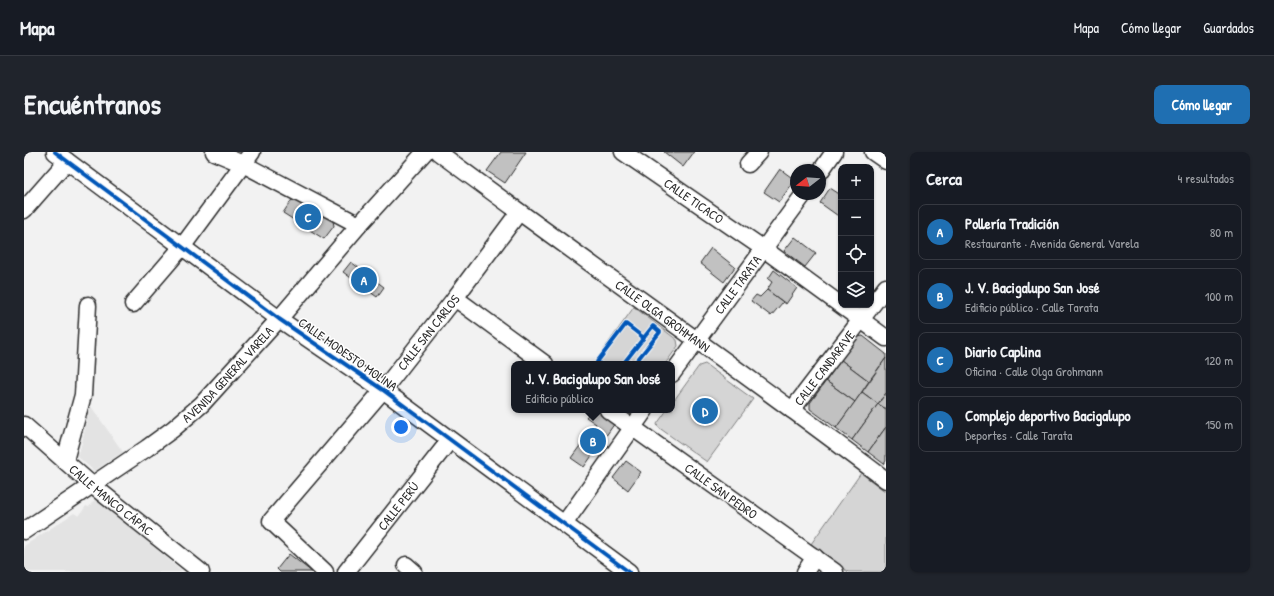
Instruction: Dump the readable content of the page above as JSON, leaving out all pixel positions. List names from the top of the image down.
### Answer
{
  "streets": {
    "street": [
      "CALLE TICACO",
      "CALLE TARATA",
      "CALLE OLGA GROHMANN",
      "CALLE SAN CARLOS",
      "CALLE MODESTO MOLINA",
      "CALLE CANDARAVE",
      "AVENIDA GENERAL VARELA",
      "CALLE SAN PEDRO",
      "CALLE MANCO CÁPAC",
      "CALLE PERÚ"
    ]
  },
  "crossings": [
    ["CALLE TICACO", "CALLE TARATA"],
    ["CALLE TICACO", "CALLE CANDARAVE"],
    ["CALLE TARATA", "CALLE OLGA GROHMANN"],
    ["CALLE OLGA GROHMANN", "CALLE SAN CARLOS"],
    ["CALLE OLGA GROHMANN", "CALLE CANDARAVE"],
    ["CALLE SAN CARLOS", "CALLE MODESTO MOLINA"],
    ["CALLE MODESTO MOLINA", "AVENIDA GENERAL VARELA"],
    ["CALLE MODESTO MOLINA", "CALLE PERÚ"],
    ["AVENIDA GENERAL VARELA", "CALLE MANCO CÁPAC"]
  ],
  "north": "left",
  "page": {
    "header": "Mapa",
    "nav": ["Mapa", "Cómo llegar", "Guardados"],
    "title": "Encuéntranos",
    "buttons": "Cómo llegar",
    "heading": ["Cerca", "4 resultados"],
    "map_buttons": ["+", "−"],
    "pins": [
      "C",
      "A",
      "D",
      "B"
    ],
    "list": [
      {
        "mark": "A",
        "name": "Pollería Tradición",
        "note": "Restaurante · Avenida General Varela",
        "value": "80 m"
      },
      {
        "mark": "B",
        "name": "J. V. Bacigalupo San José",
        "note": "Edificio público · Calle Tarata",
        "value": "100 m"
      },
      {
        "mark": "C",
        "name": "Diario Caplina",
        "note": "Oficina · Calle Olga Grohmann",
        "value": "120 m"
      },
      {
        "mark": "D",
        "name": "Complejo deportivo Bacigalupo",
        "note": "Deportes · Calle Tarata",
        "value": "150 m"
      }
    ],
    "popup": ["J. V. Bacigalupo San José", "Edificio público"]
  }
}
